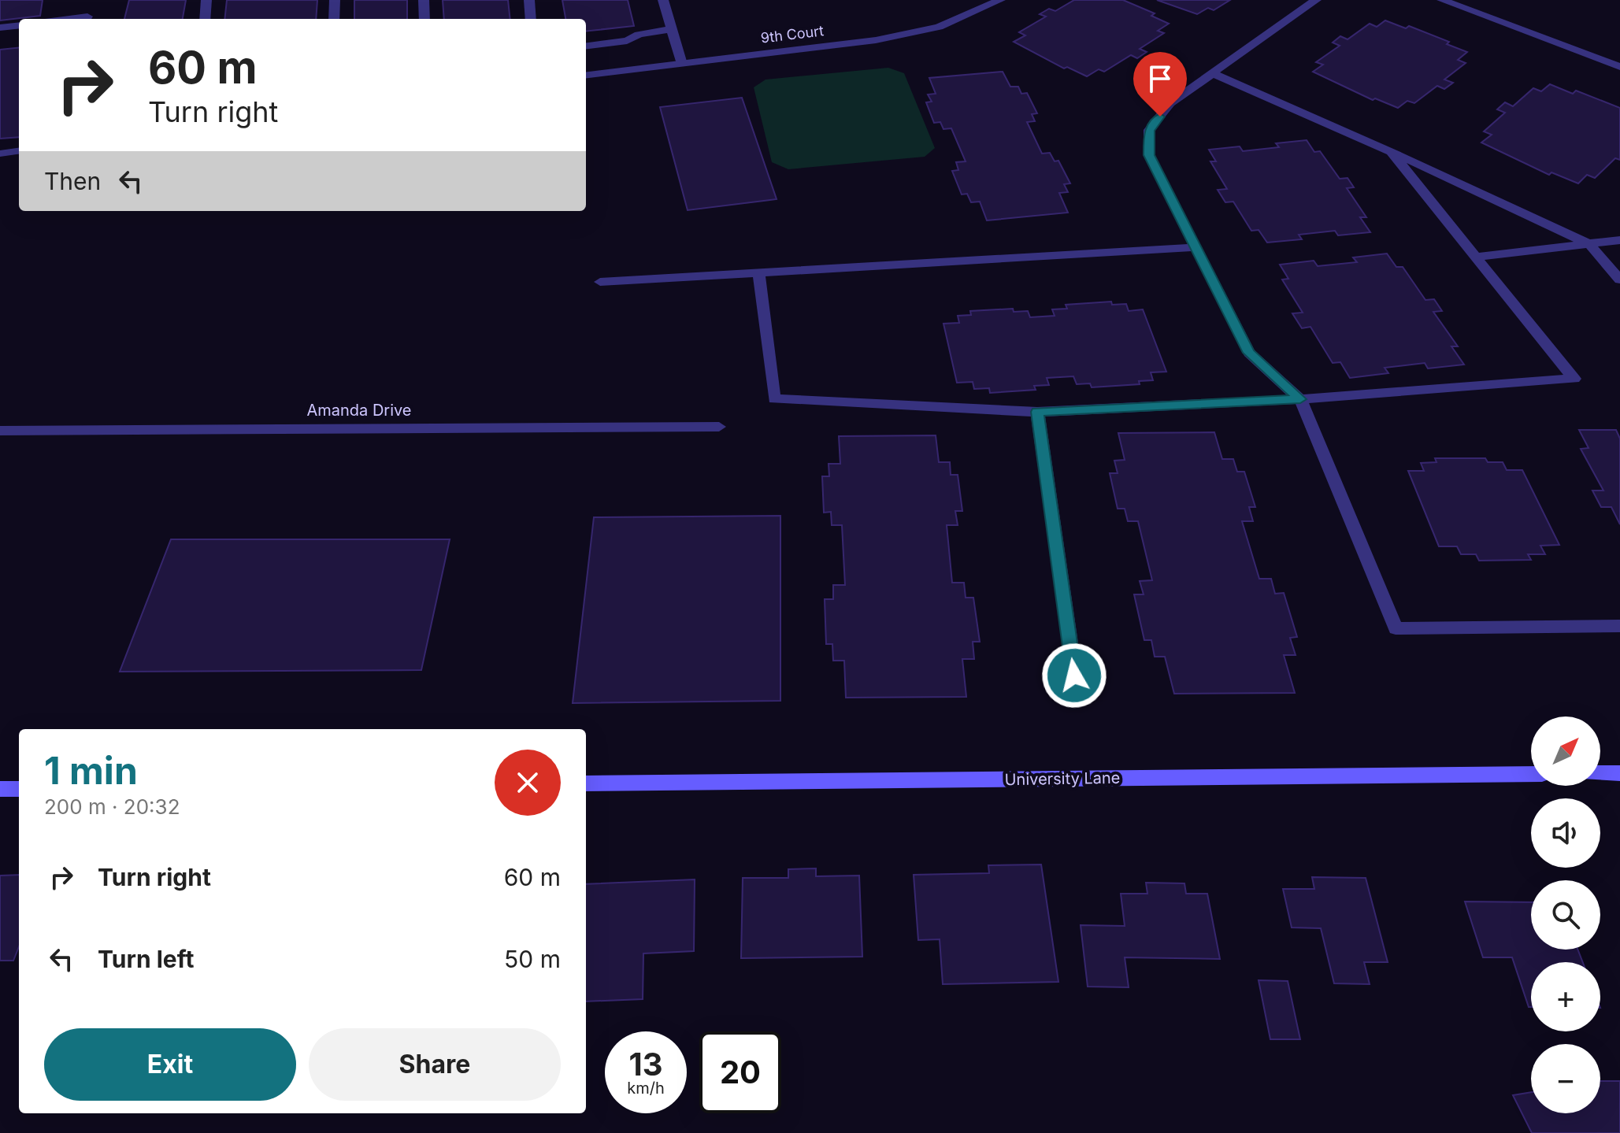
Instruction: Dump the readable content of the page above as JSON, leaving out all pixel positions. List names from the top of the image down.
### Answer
{
  "streets": {
    "street": ["9th Court", "Amanda Drive", "University Lane"]
  },
  "north": "top right",
  "page": {
    "turn": ["60 m", "Turn right"],
    "then": "Then",
    "map_buttons": ["+", "−"],
    "heading": ["1 min", "200 m · 20:32"],
    "list": [
      {
        "name": "Turn right",
        "value": "60 m"
      },
      {
        "name": "Turn left",
        "value": "50 m"
      }
    ],
    "buttons": ["Exit", "Share"],
    "speed": "13 km/h",
    "limit": "20"
  }
}
